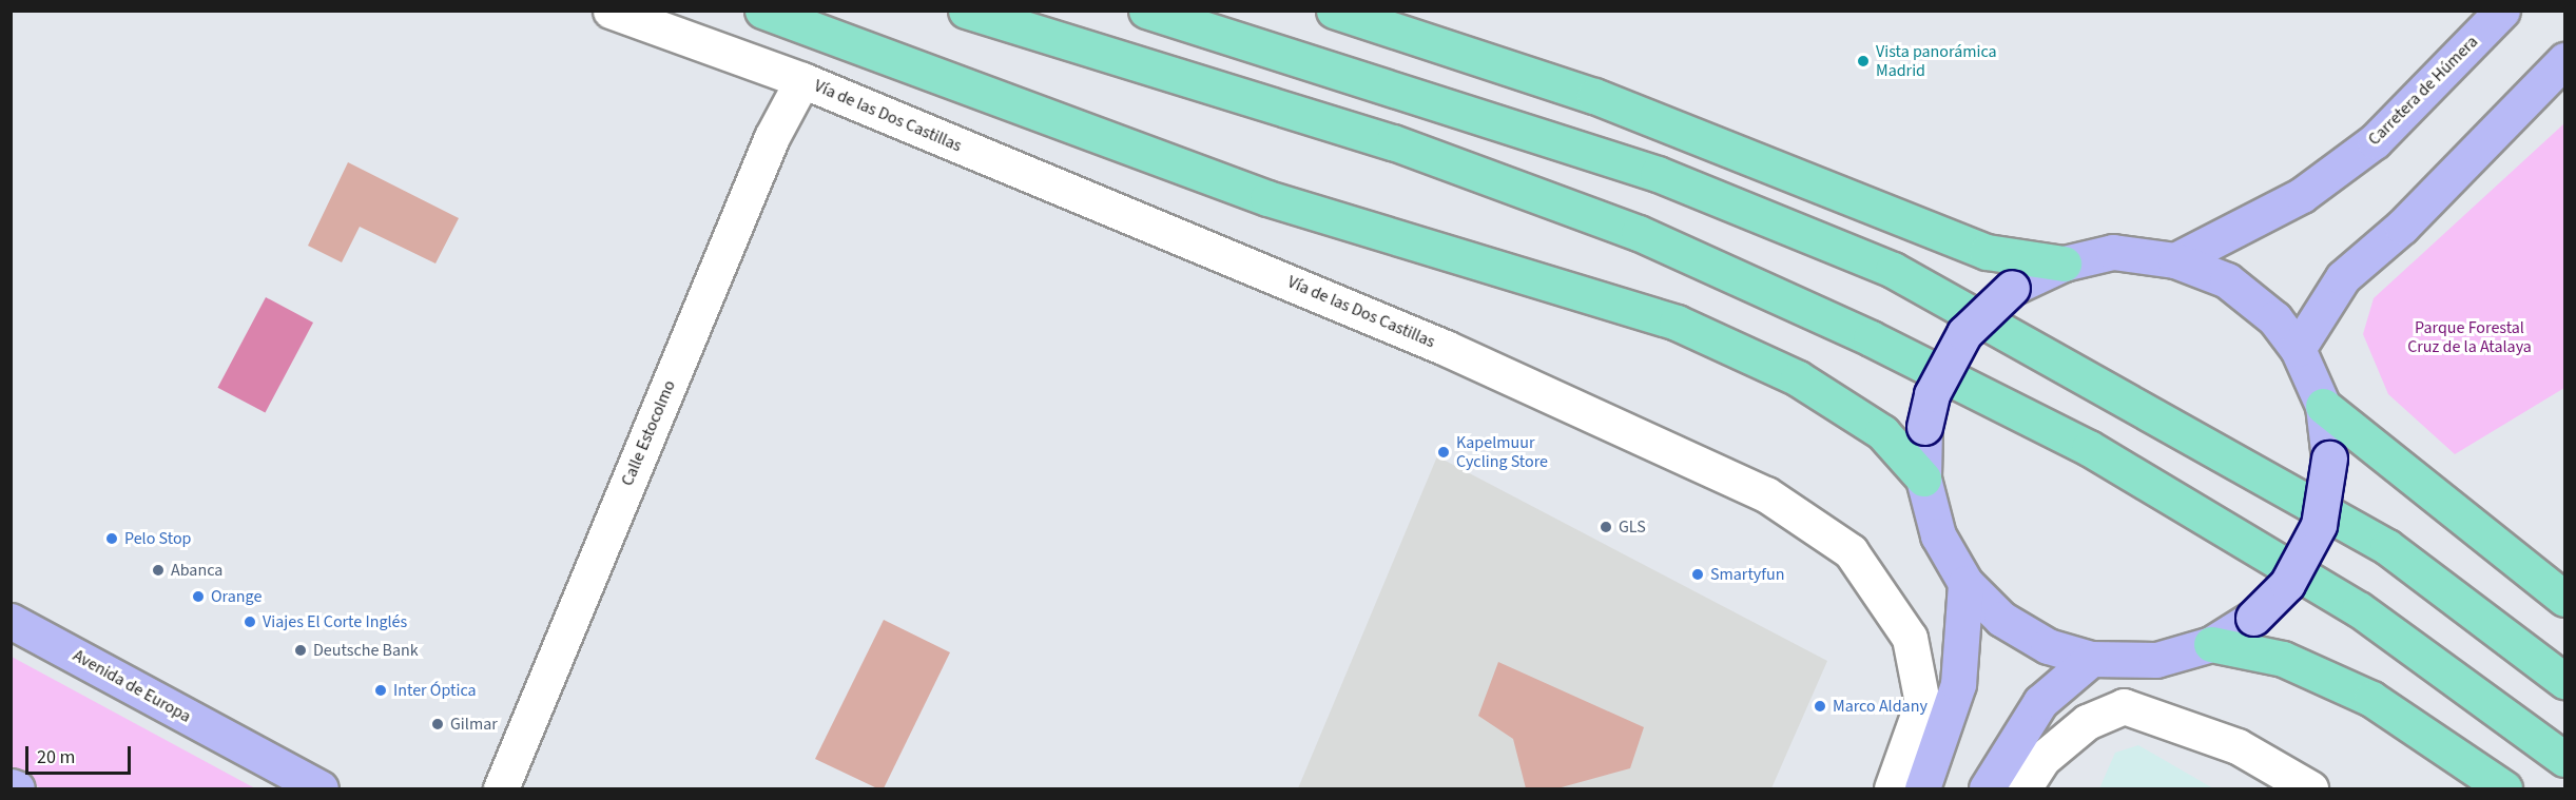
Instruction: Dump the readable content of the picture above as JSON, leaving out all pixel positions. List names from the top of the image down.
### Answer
{
  "streets": {
    "street": [
      "Carretera de Húmera",
      "Vía de las Dos Castillas",
      "Calle Estocolmo",
      "Avenida de Europa"
    ]
  },
  "crossings": [
    ["Vía de las Dos Castillas", "Calle Estocolmo"]
  ],
  "parks": ["Parque Forestal Cruz de la Atalaya"],
  "places": [
    "Vista panorámica Madrid",
    "Kapelmuur Cycling Store",
    "GLS",
    "Pelo Stop",
    "Abanca",
    "Smartyfun",
    "Orange",
    "Viajes El Corte Inglés",
    "Deutsche Bank",
    "Inter Óptica",
    "Marco Aldany",
    "Gilmar"
  ],
  "scale_bar": "20 m"
}
